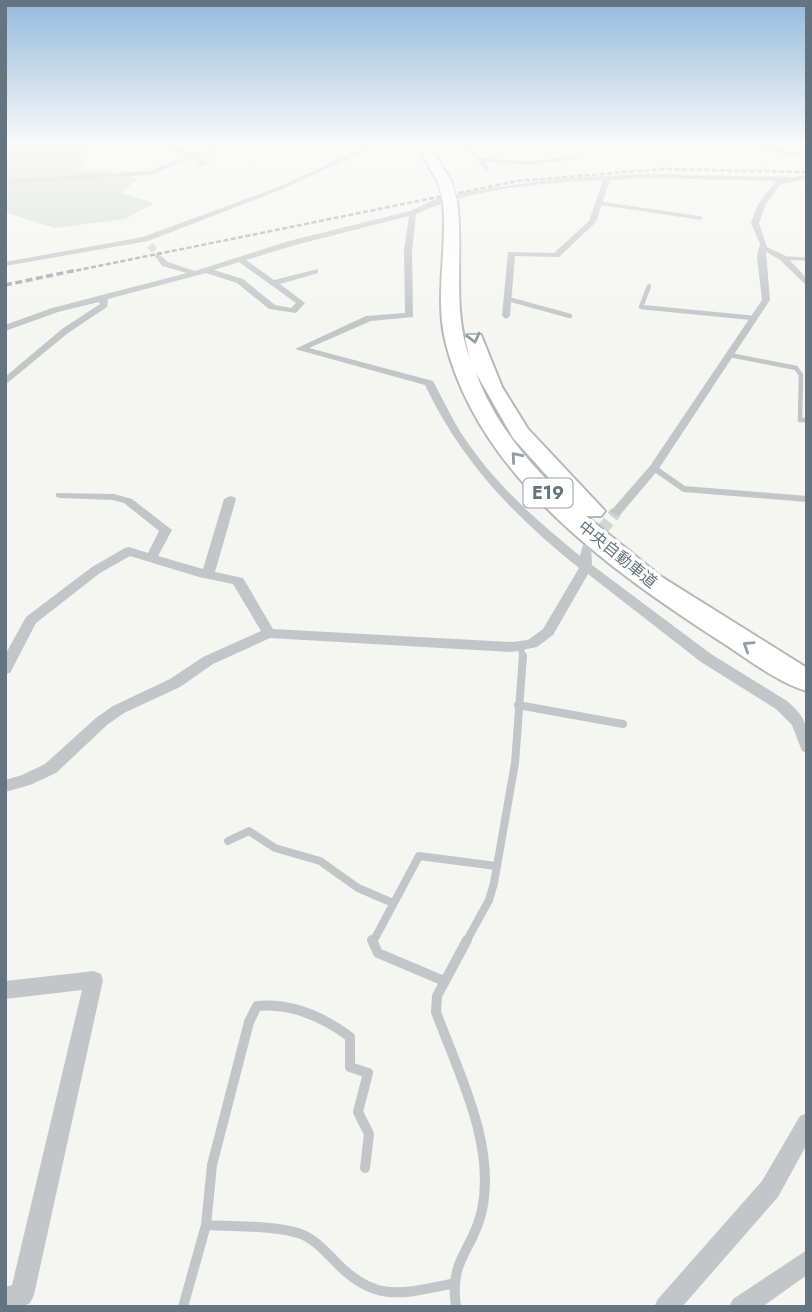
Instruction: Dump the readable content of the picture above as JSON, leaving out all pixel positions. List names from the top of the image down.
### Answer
{
  "streets": {
    "highway": ["E19", "中央自動車道"]
  }
}
